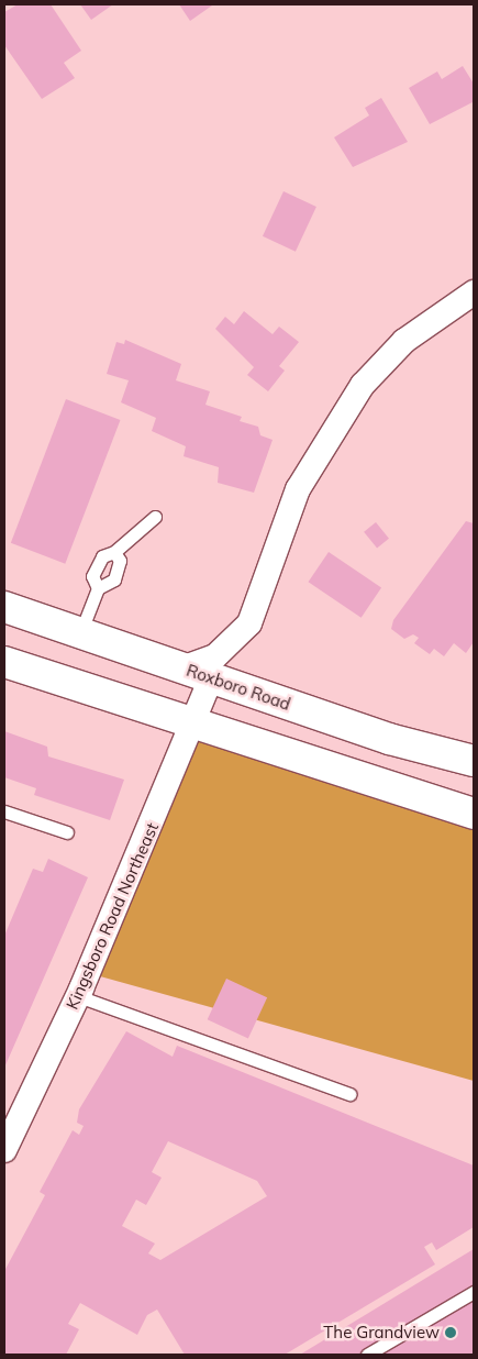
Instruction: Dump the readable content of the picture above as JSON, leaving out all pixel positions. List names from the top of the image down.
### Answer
{
  "streets": {
    "main road": ["Roxboro Road"],
    "street": ["Kingsboro Road Northeast"]
  },
  "crossings": [
    ["Roxboro Road", "Kingsboro Road Northeast"]
  ],
  "places": ["The Grandview"]
}
